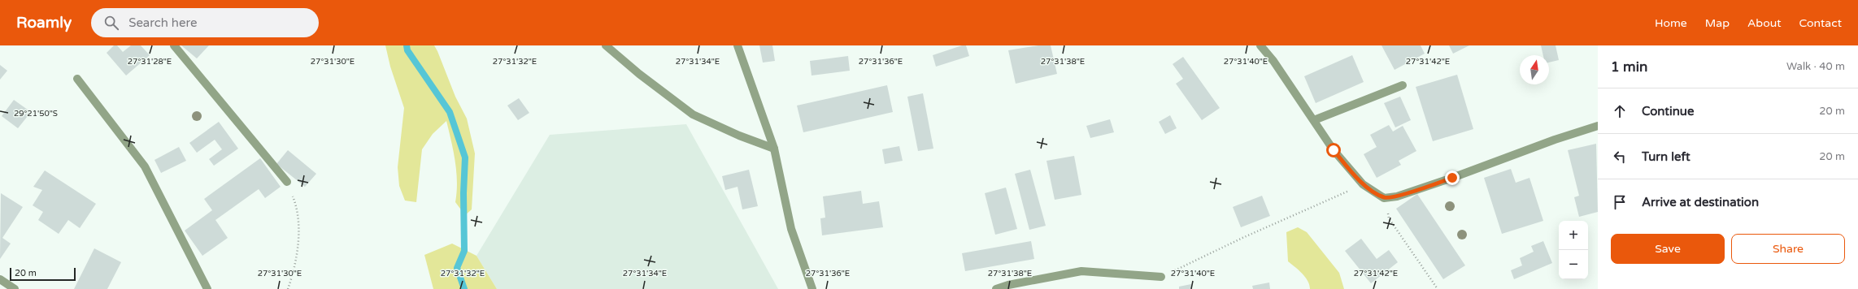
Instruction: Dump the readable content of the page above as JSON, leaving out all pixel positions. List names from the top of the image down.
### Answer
{
  "scale_bar": "20 m",
  "north": "top",
  "page": {
    "header": "Roamly",
    "search": "Search here",
    "nav": [
      "Home",
      "Map",
      "About",
      "Contact"
    ],
    "heading": ["1 min", "Walk · 40 m"],
    "list": [
      ["Continue", "20 m"],
      ["Turn left", "20 m"],
      "Arrive at destination"
    ],
    "map_buttons": ["+", "−"],
    "buttons": ["Save", "Share"],
    "scale": "20 m"
  },
  "coordinates": [
    "27°31'28\"E",
    "27°31'30\"E",
    "27°31'32\"E",
    "27°31'34\"E",
    "27°31'36\"E",
    "27°31'38\"E",
    "27°31'40\"E",
    "27°31'42\"E",
    "29°21'50\"S"
  ]
}
